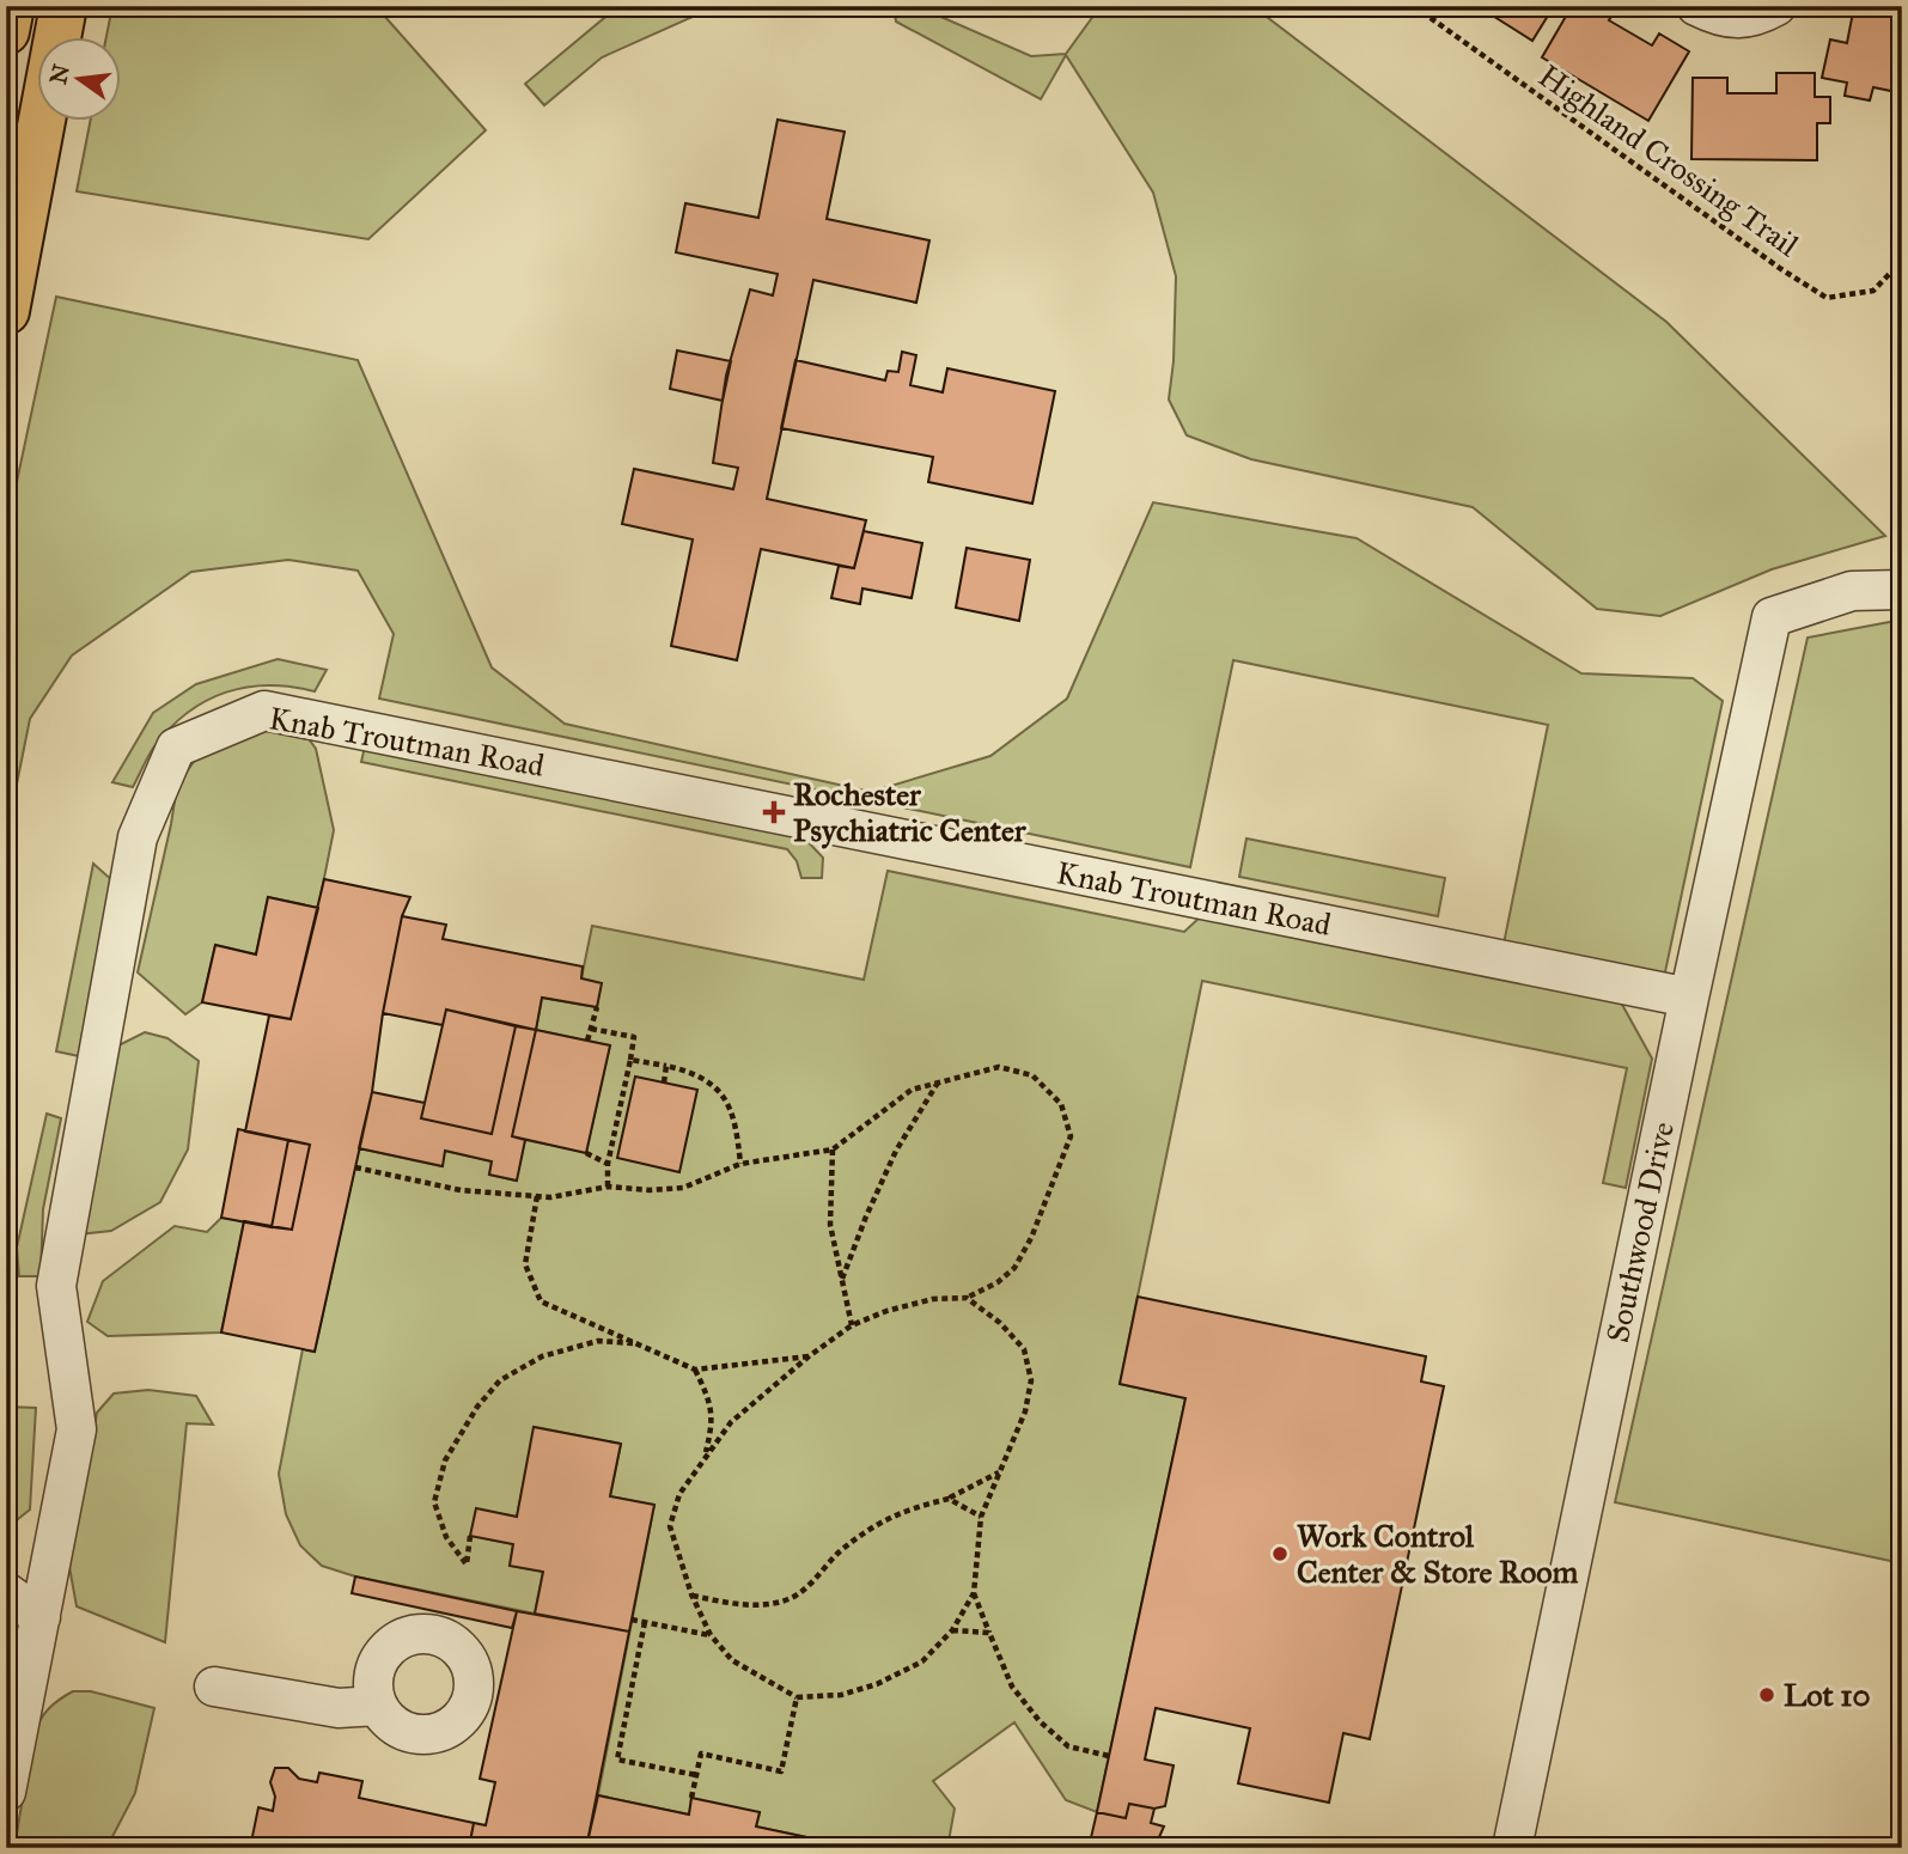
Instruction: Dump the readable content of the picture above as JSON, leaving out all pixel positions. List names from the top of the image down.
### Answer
{
  "streets": {
    "street": ["Knab Troutman Road", "Southwood Drive"],
    "path": ["Highland Crossing Trail"]
  },
  "crossings": [
    ["Knab Troutman Road", "Southwood Drive"]
  ],
  "places": {
    "health": ["Rochester Psychiatric Center"],
    "other": ["Work Control Center & Store Room", "Lot 10"]
  },
  "north": "left"
}
